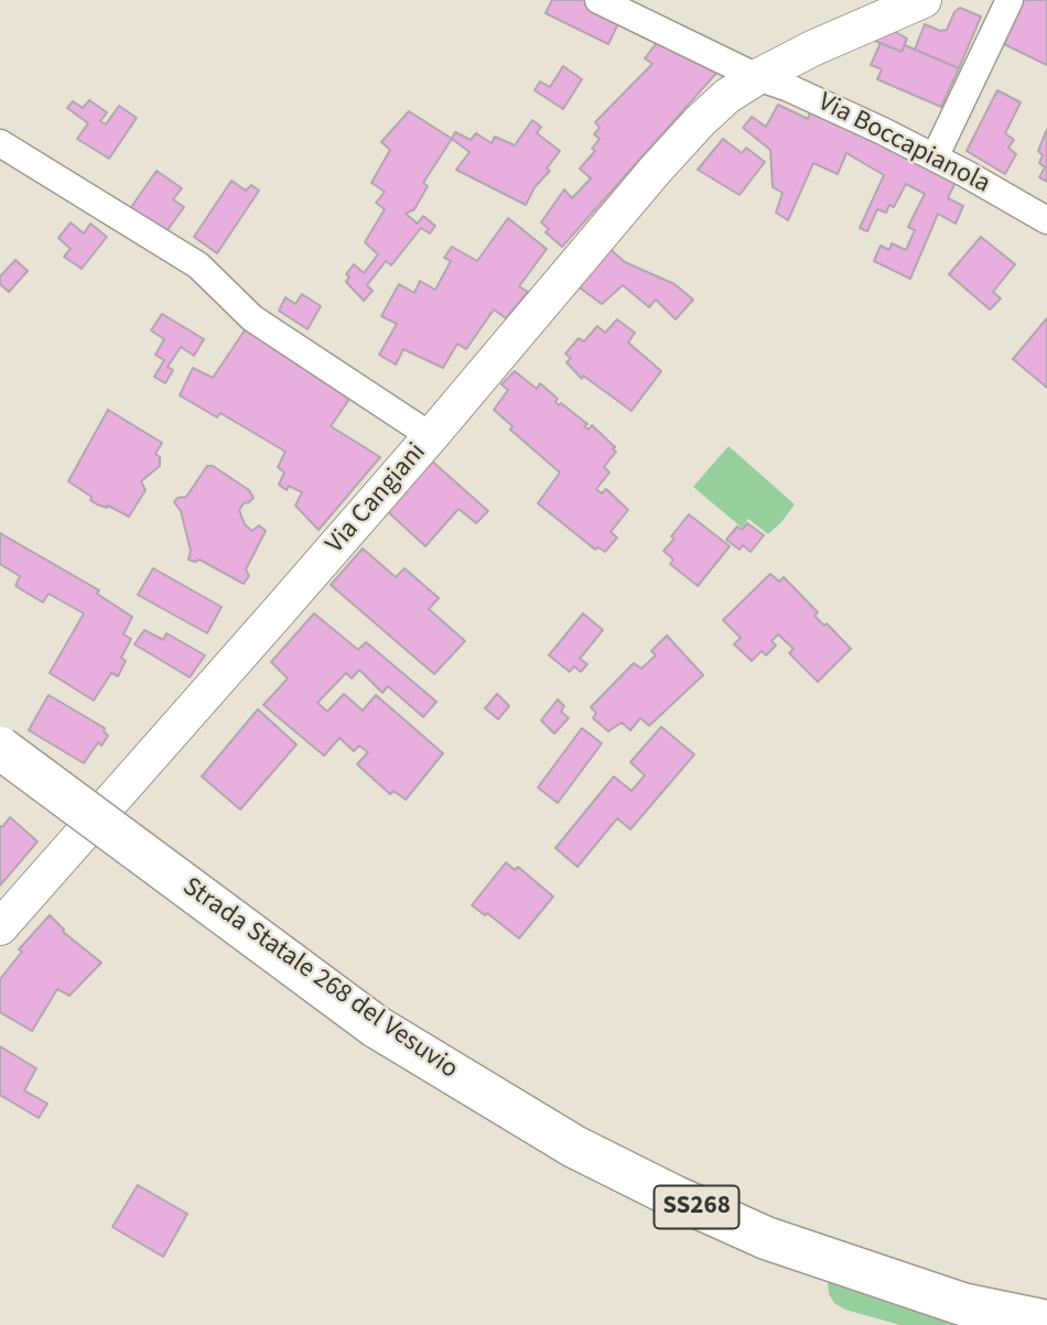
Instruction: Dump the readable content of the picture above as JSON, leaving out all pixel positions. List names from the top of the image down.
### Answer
{
  "streets": {
    "highway": ["Strada Statale 268 del Vesuvio", "SS268"],
    "street": ["Via Boccapianola", "Via Cangiani"]
  },
  "crossings": [
    ["Via Boccapianola", "Via Cangiani"]
  ]
}
